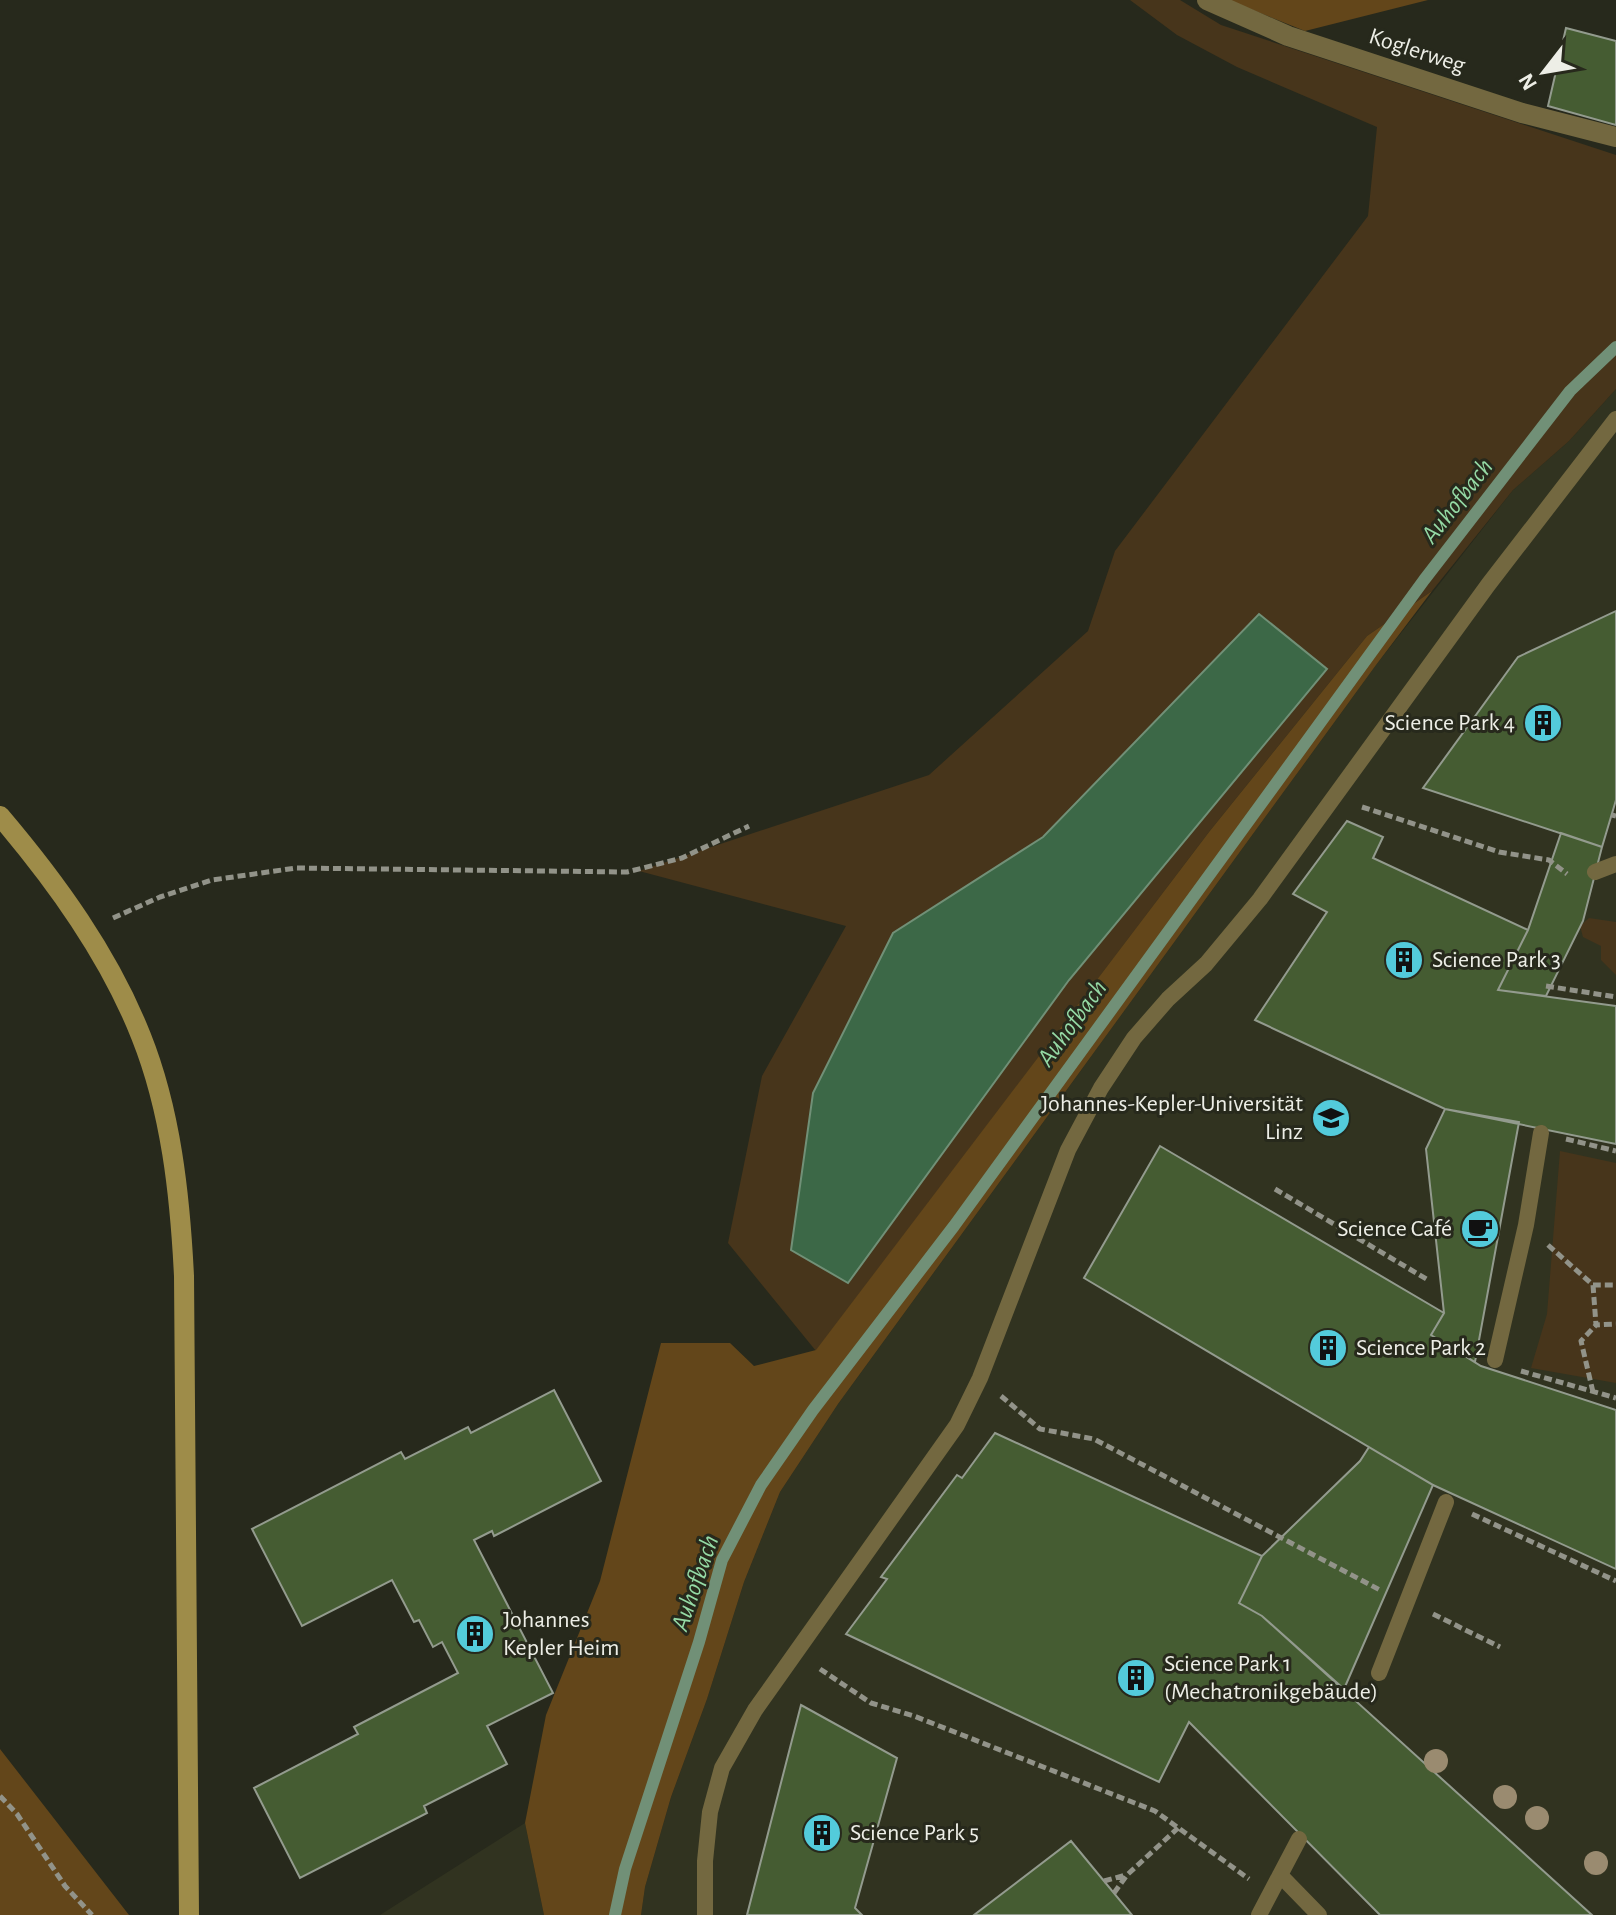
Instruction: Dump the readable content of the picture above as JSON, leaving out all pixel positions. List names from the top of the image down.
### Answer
{
  "streets": {
    "street": ["Koglerweg"]
  },
  "water": ["Auhofbach"],
  "places": {
    "building": [
      "Science Park 4",
      "Science Park 3",
      "Science Park 2",
      "Johannes Kepler Heim",
      "Science Park 1 (Mechatronikgebäude)",
      "Science Park 5"
    ],
    "school or university": ["Johannes-Kepler-Universität Linz"],
    "cafe": ["Science Café"]
  },
  "north": "bottom left"
}
